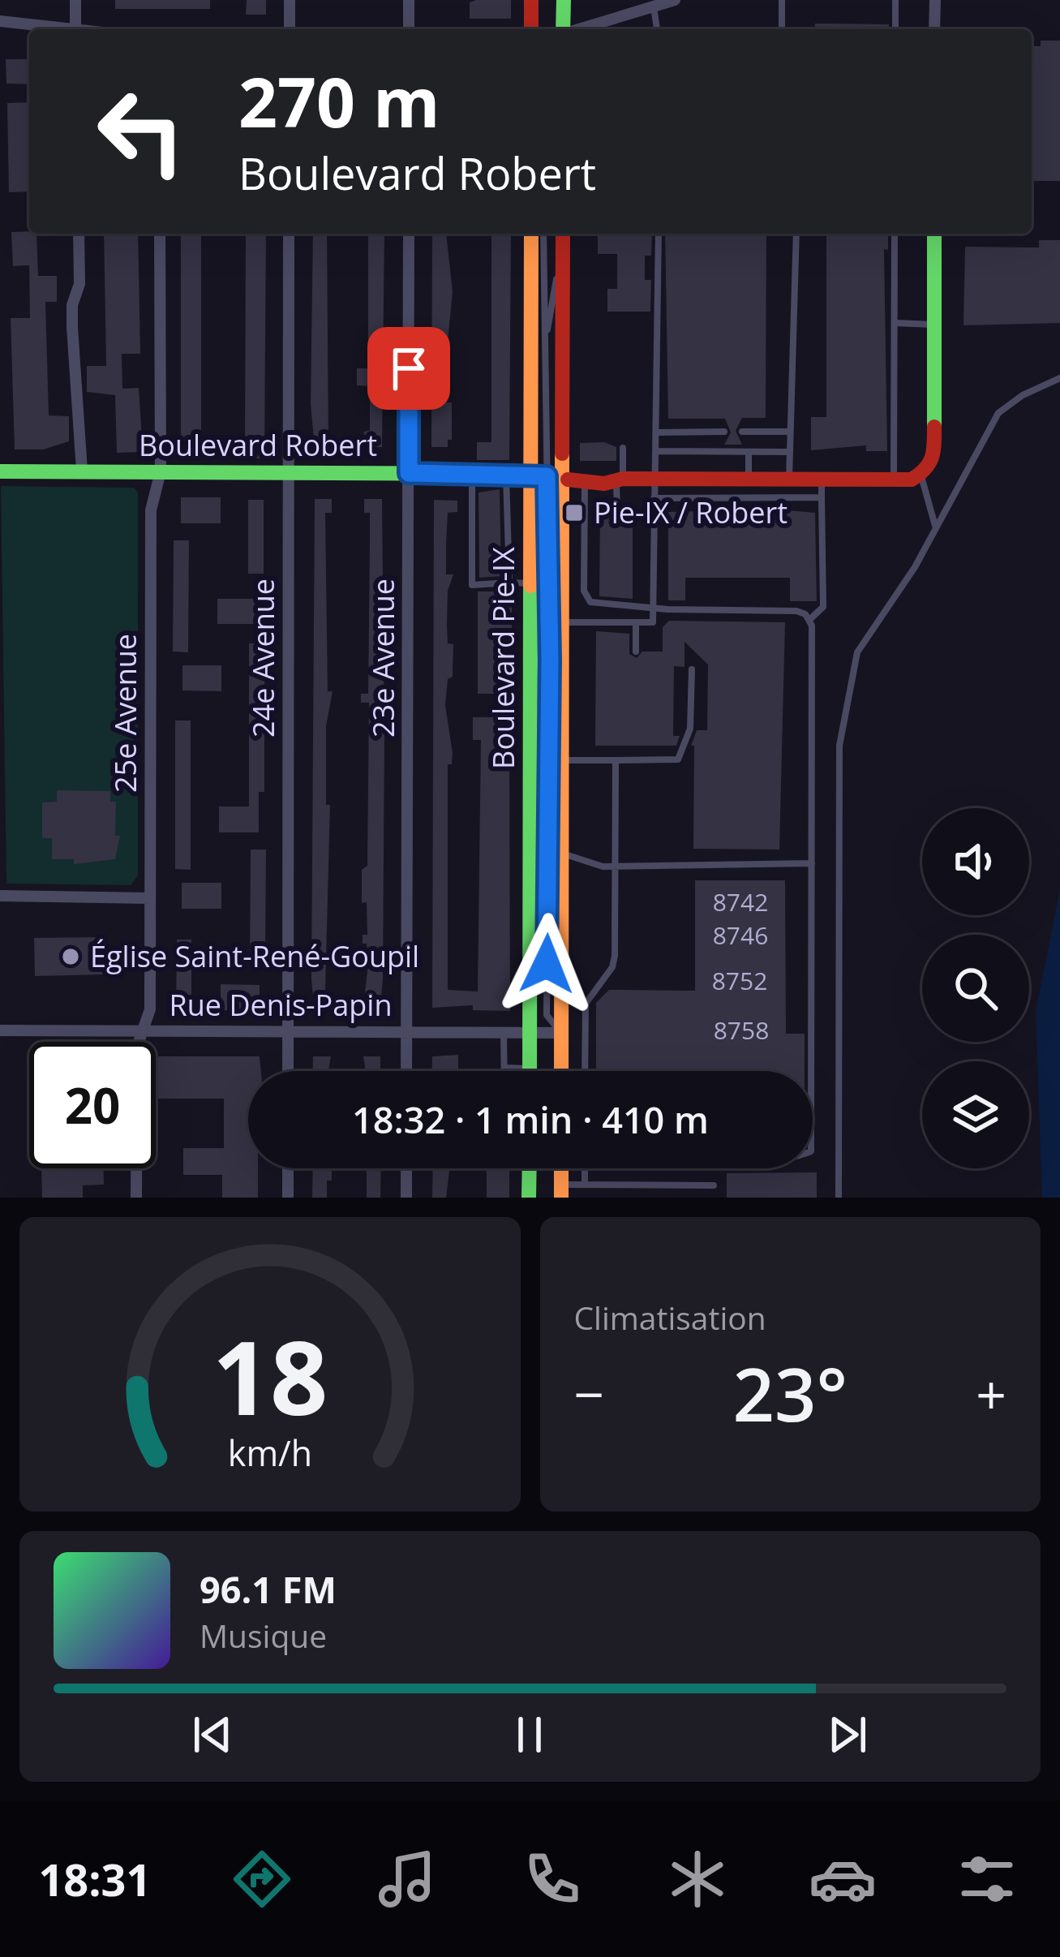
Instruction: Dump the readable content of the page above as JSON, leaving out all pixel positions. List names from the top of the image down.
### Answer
{
  "streets": {
    "main road": ["Boulevard Robert", "Boulevard Pie-IX"],
    "street": [
      "24e Avenue",
      "23e Avenue",
      "25e Avenue",
      "Rue Denis-Papin"
    ]
  },
  "crossings": [
    ["Boulevard Robert", "24e Avenue"],
    ["Boulevard Robert", "23e Avenue"],
    ["Boulevard Robert", "Boulevard Pie-IX"],
    ["Boulevard Robert", "25e Avenue"],
    ["24e Avenue", "Rue Denis-Papin"],
    ["23e Avenue", "Rue Denis-Papin"],
    ["Boulevard Pie-IX", "Rue Denis-Papin"],
    ["25e Avenue", "Rue Denis-Papin"]
  ],
  "places": {
    "transit": ["Pie-IX / Robert"],
    "other": ["Église Saint-René-Goupil"]
  },
  "house_numbers": [
    "8742",
    "8746",
    "8752",
    "8758"
  ],
  "page": {
    "turn": ["270 m", "Boulevard Robert"],
    "limit": "20",
    "trip": "18:32 · 1 min · 410 m",
    "tile": "Climatisation",
    "heat": ["−", "23°", "+"],
    "song": ["96.1 FM", "Musique"],
    "tabs": "18:31",
    "gauge": ["18", "km/h"]
  }
}
